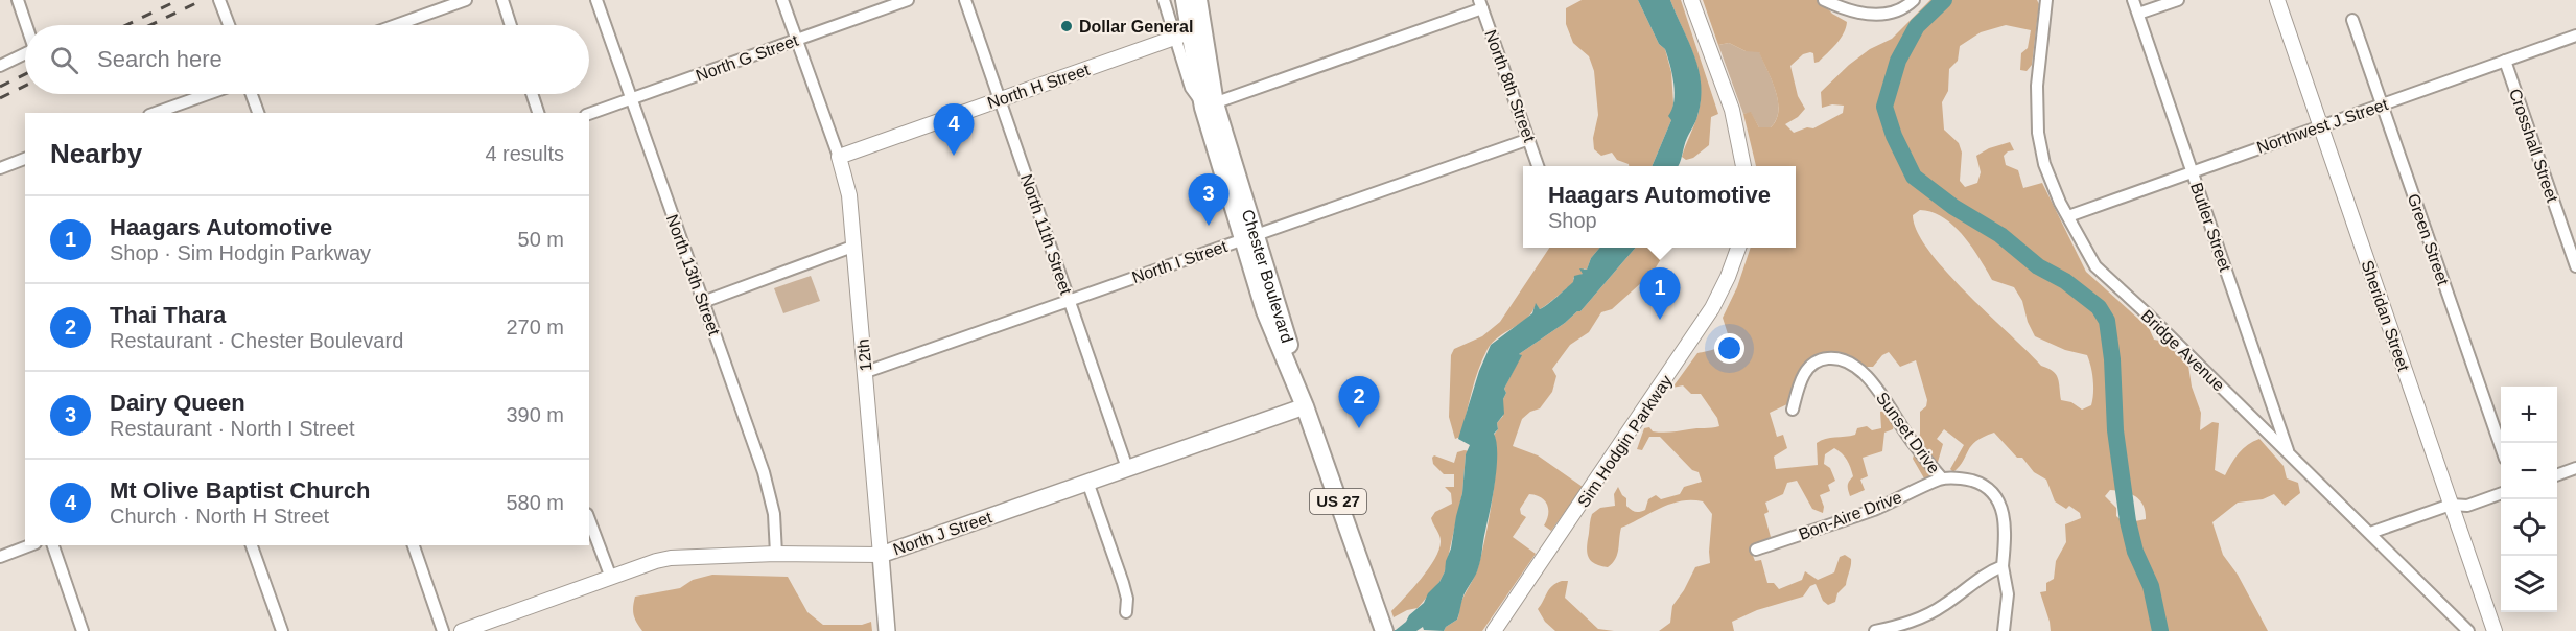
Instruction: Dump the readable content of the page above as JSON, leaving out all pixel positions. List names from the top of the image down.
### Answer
{
  "streets": {
    "highway": ["Chester Boulevard", "US 27"],
    "main road": ["North J Street"],
    "street": [
      "North G Street",
      "North H Street",
      "North 8th Street",
      "Northwest J Street",
      "Crosshall Street",
      "Butler Street",
      "North 11th Street",
      "Green Street",
      "North I Street",
      "North 13th Street",
      "Sheridan Street",
      "Bridge Avenue",
      "12th",
      "Sunset Drive",
      "Sim Hodgin Parkway",
      "Bon-Aire Drive"
    ]
  },
  "crossings": [
    ["North G Street", "North 13th Street"],
    ["North H Street", "North 11th Street"],
    ["North H Street", "Chester Boulevard"],
    ["North H Street", "12th"],
    ["North 8th Street", "North I Street"],
    ["Northwest J Street", "Crosshall Street"],
    ["Northwest J Street", "Butler Street"],
    ["Northwest J Street", "Green Street"],
    ["Northwest J Street", "Sheridan Street"],
    ["Northwest J Street", "Bridge Avenue"],
    ["Butler Street", "Bridge Avenue"],
    ["North 11th Street", "North I Street"],
    ["North 11th Street", "North J Street"],
    ["North I Street", "Chester Boulevard"],
    ["North I Street", "12th"],
    ["North 13th Street", "North J Street"],
    ["Chester Boulevard", "North J Street"],
    ["12th", "North J Street"],
    ["Sunset Drive", "Bon-Aire Drive"]
  ],
  "places": ["Dollar General"],
  "page": {
    "search": "Search here",
    "pins": [
      "4",
      "3",
      "1",
      "2"
    ],
    "heading": ["Nearby", "4 results"],
    "popup": ["Haagars Automotive", "Shop"],
    "list": [
      {
        "mark": "1",
        "name": "Haagars Automotive",
        "note": "Shop · Sim Hodgin Parkway",
        "value": "50 m"
      },
      {
        "mark": "2",
        "name": "Thai Thara",
        "note": "Restaurant · Chester Boulevard",
        "value": "270 m"
      },
      {
        "mark": "3",
        "name": "Dairy Queen",
        "note": "Restaurant · North I Street",
        "value": "390 m"
      },
      {
        "mark": "4",
        "name": "Mt Olive Baptist Church",
        "note": "Church · North H Street",
        "value": "580 m"
      }
    ],
    "map_buttons": ["+", "−"]
  }
}
